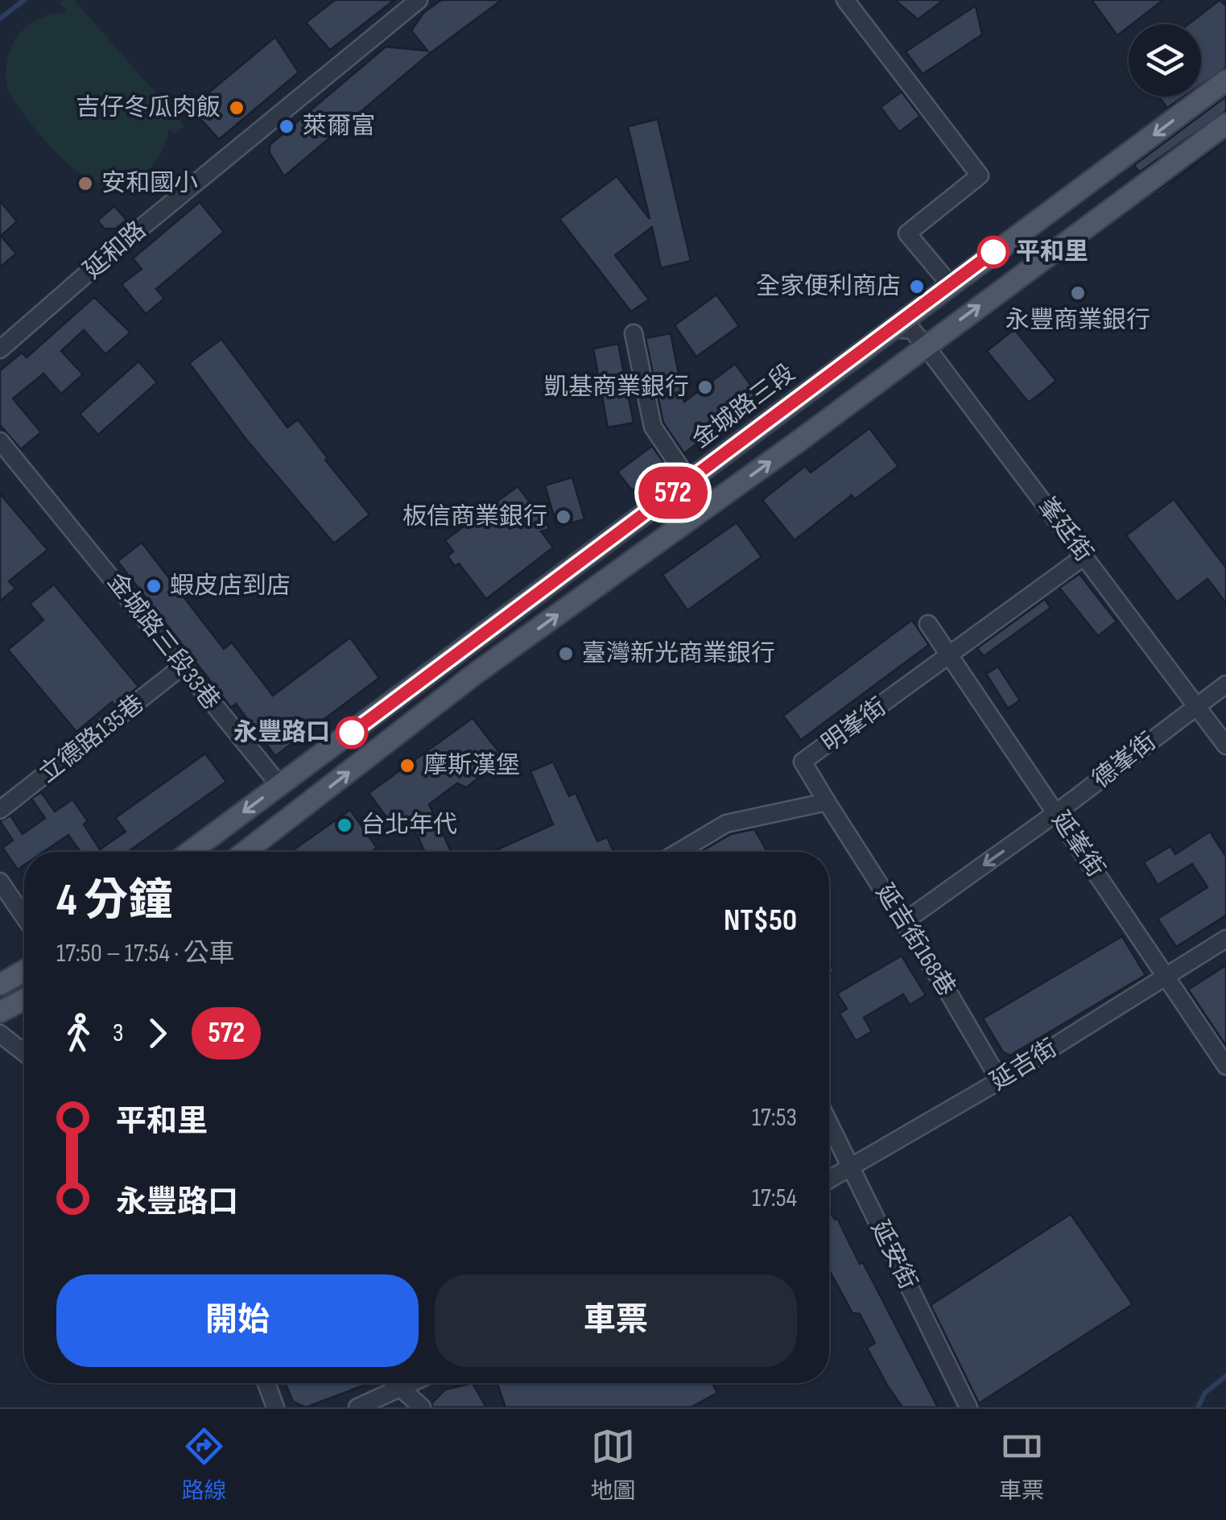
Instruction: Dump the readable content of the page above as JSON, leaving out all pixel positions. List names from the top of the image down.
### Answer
{
  "streets": {
    "main road": ["金城路三段"],
    "street": [
      "延和路",
      "峯廷街",
      "金城路三段33巷",
      "明峯街",
      "立德路135巷",
      "德峯街",
      "延峯街",
      "延吉街168巷",
      "延吉街",
      "延安街"
    ]
  },
  "crossings": [
    ["金城路三段", "峯廷街"],
    ["金城路三段", "金城路三段33巷"],
    ["峯廷街", "明峯街"],
    ["峯廷街", "德峯街"],
    ["金城路三段33巷", "立德路135巷"],
    ["明峯街", "延峯街"],
    ["明峯街", "延吉街168巷"],
    ["德峯街", "延峯街"],
    ["德峯街", "延吉街168巷"],
    ["延峯街", "延吉街"],
    ["延吉街168巷", "延吉街"],
    ["延吉街", "延安街"]
  ],
  "one_way": ["德峯街"],
  "places": [
    "吉仔冬瓜肉飯",
    "萊爾富",
    "安和國小",
    "平和里",
    "全家便利商店",
    "永豐商業銀行",
    "凱基商業銀行",
    "板信商業銀行",
    "蝦皮店到店",
    "臺灣新光商業銀行",
    "永豐路口",
    "摩斯漢堡",
    "台北年代"
  ],
  "lines": ["bus line 572"],
  "page": {
    "on_map": "572",
    "heading": ["4 分鐘", "17:50 – 17:54 · 公車", "NT$50"],
    "legs": ["3", "572"],
    "list": [
      {
        "name": "平和里",
        "value": "17:53"
      },
      {
        "name": "永豐路口",
        "value": "17:54"
      }
    ],
    "buttons": ["開始", "車票"],
    "tabs": ["路線", "地圖", "車票"]
  }
}
